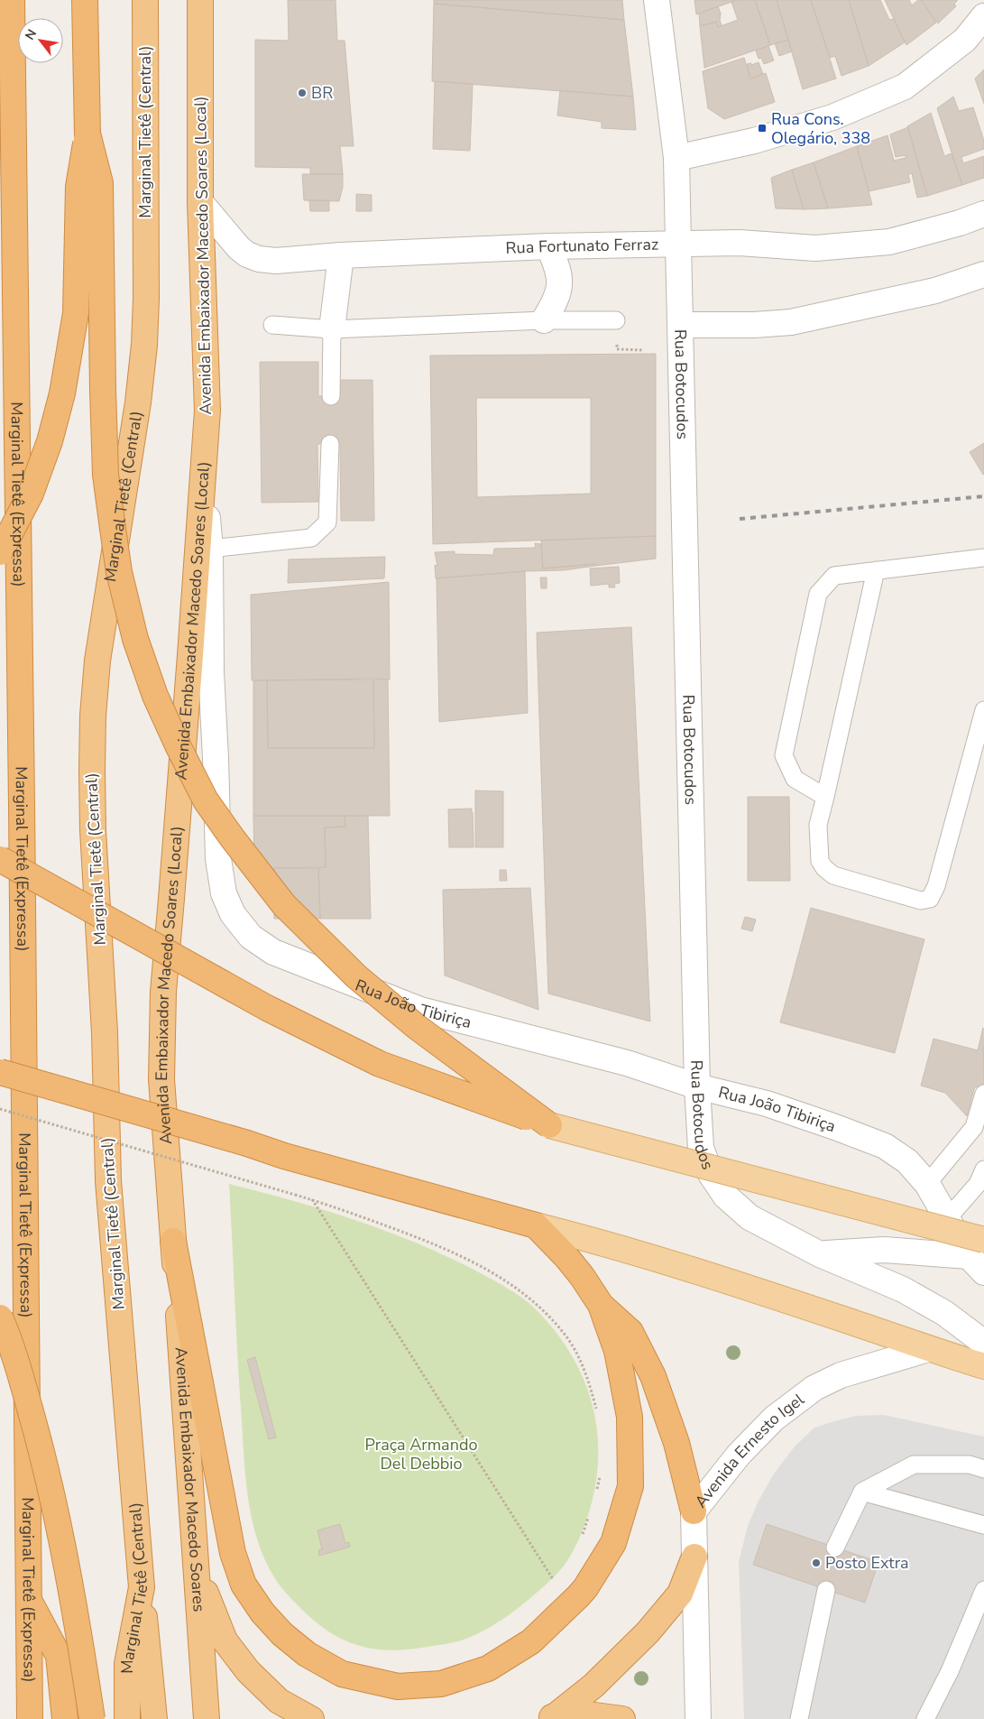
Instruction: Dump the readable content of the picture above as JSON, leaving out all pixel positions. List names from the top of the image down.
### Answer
{
  "streets": {
    "highway": [
      "Marginal Tietê (Central)",
      "Avenida Embaixador Macedo Soares (Local)",
      "Marginal Tietê (Expressa)",
      "Avenida Embaixador Macedo Soares"
    ],
    "street": [
      "Rua Fortunato Ferraz",
      "Rua Botocudos",
      "Rua João Tibiriça",
      "Avenida Ernesto Igel"
    ]
  },
  "crossings": [
    ["Rua Fortunato Ferraz", "Avenida Embaixador Macedo Soares (Local)"],
    ["Rua Fortunato Ferraz", "Rua Botocudos"],
    ["Avenida Embaixador Macedo Soares (Local)", "Rua João Tibiriça"],
    ["Avenida Embaixador Macedo Soares (Local)", "Avenida Embaixador Macedo Soares"],
    ["Rua Botocudos", "Rua João Tibiriça"]
  ],
  "parks": ["Praça Armando Del Debbio"],
  "places": {
    "other": ["BR", "Posto Extra"],
    "transit": ["Rua Cons. Olegário, 338"]
  },
  "north": "top left"
}
